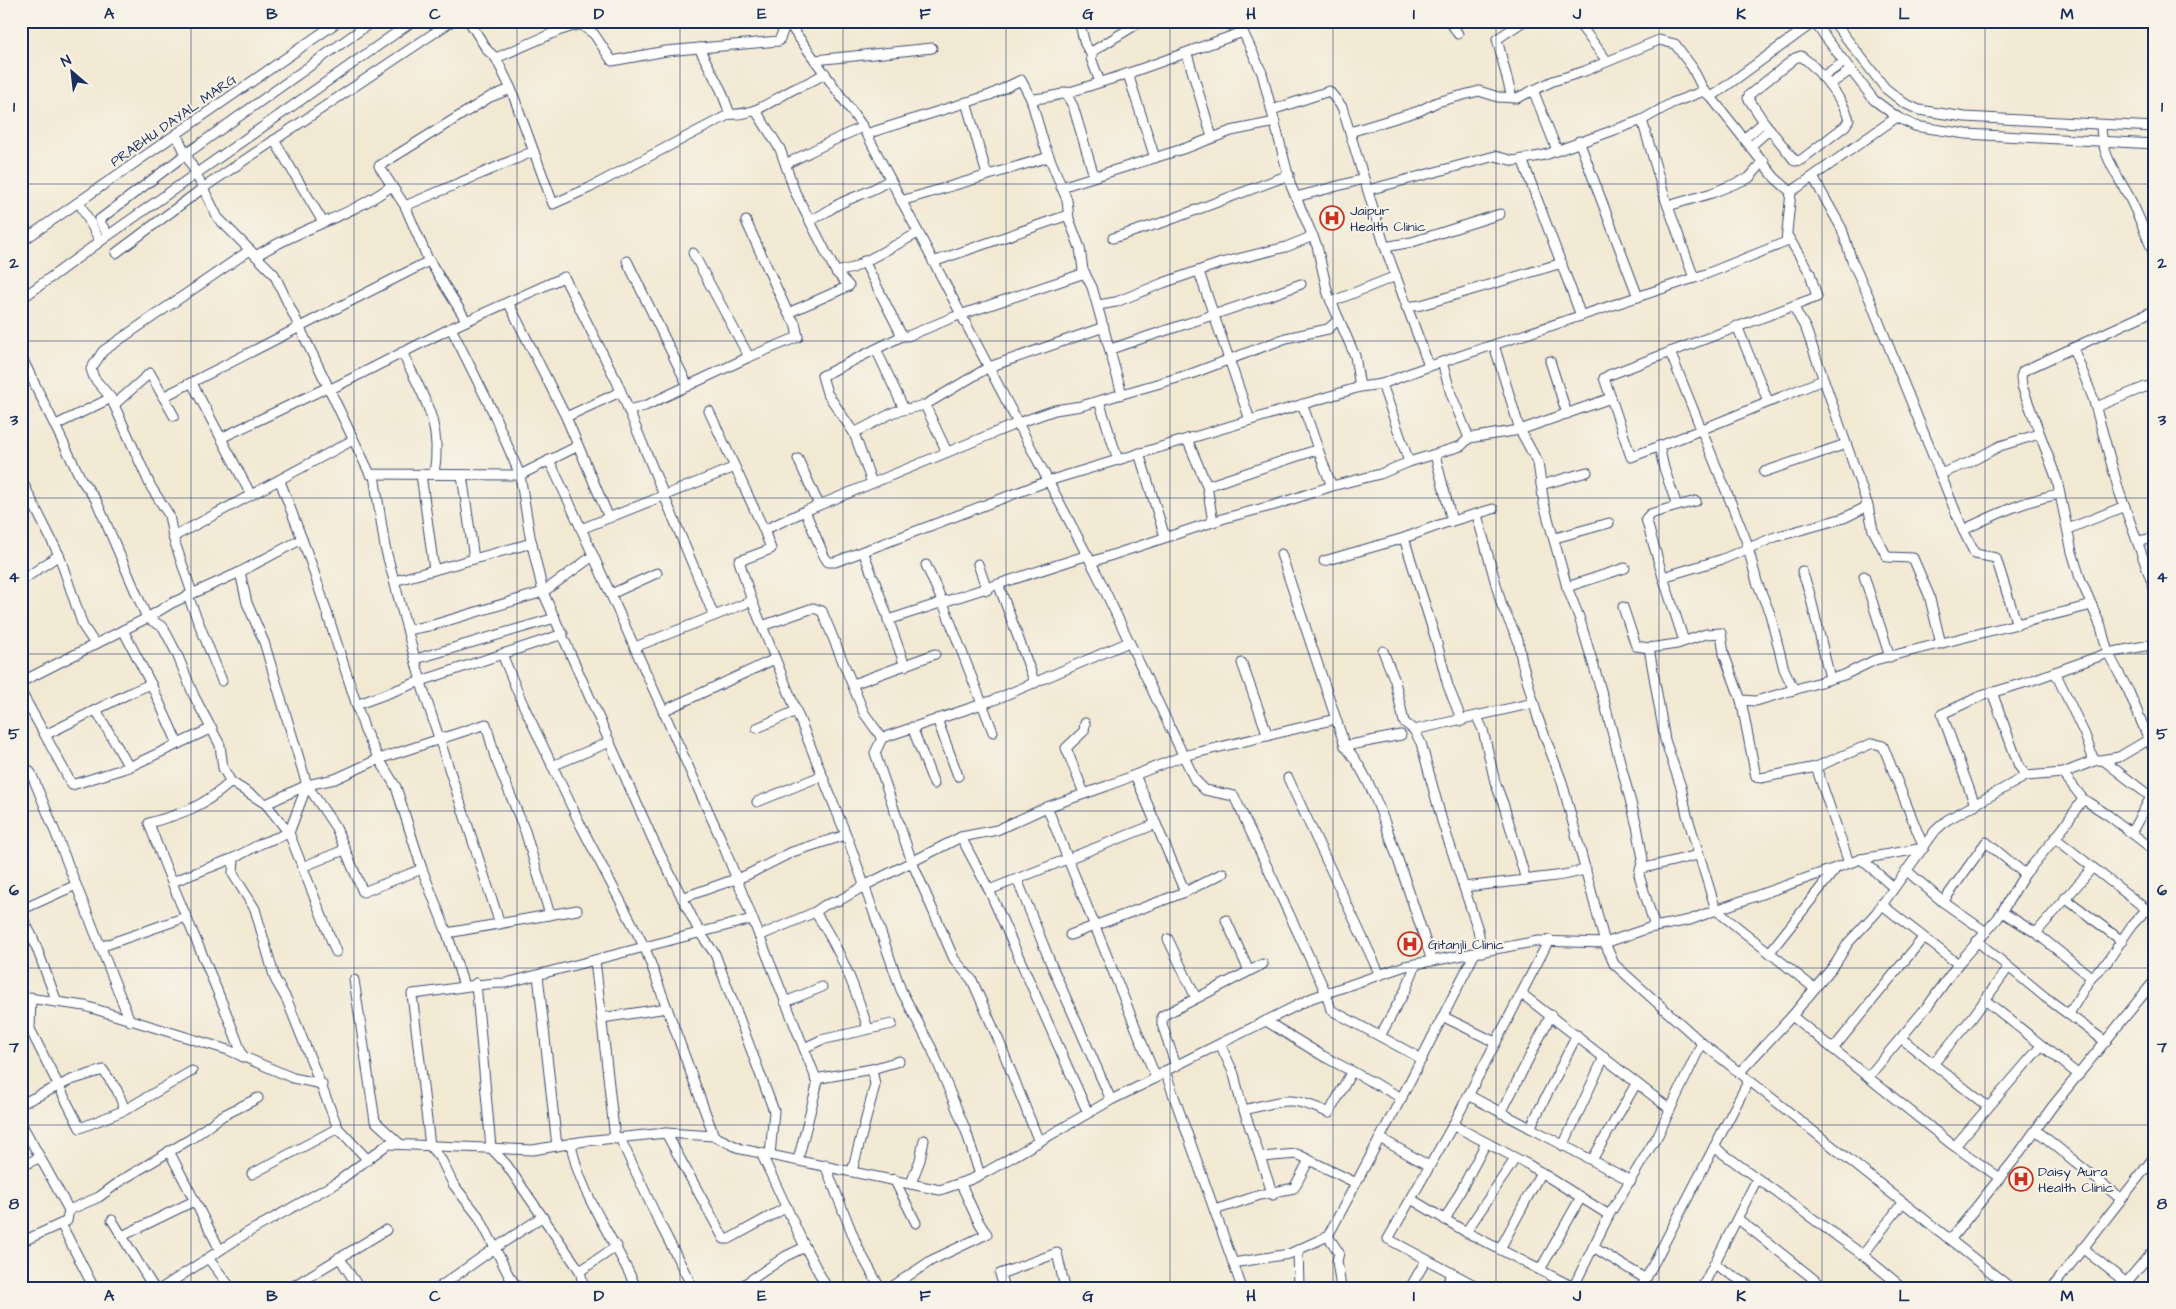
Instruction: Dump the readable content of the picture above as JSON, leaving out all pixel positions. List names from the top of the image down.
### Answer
{
  "streets": {
    "street": ["PRABHU DAYAL MARG"]
  },
  "places": {
    "hospital": ["Jaipur Health Clinic", "Gitanjli Clinic", "Daisy Aura Health Clinic"]
  },
  "north": "top left",
  "grid": {
    "columns": [
      "A",
      "B",
      "C",
      "D",
      "E",
      "F",
      "G",
      "H",
      "I",
      "J",
      "K",
      "L",
      "M"
    ],
    "rows": [
      "1",
      "2",
      "3",
      "4",
      "5",
      "6",
      "7",
      "8"
    ]
  }
}
